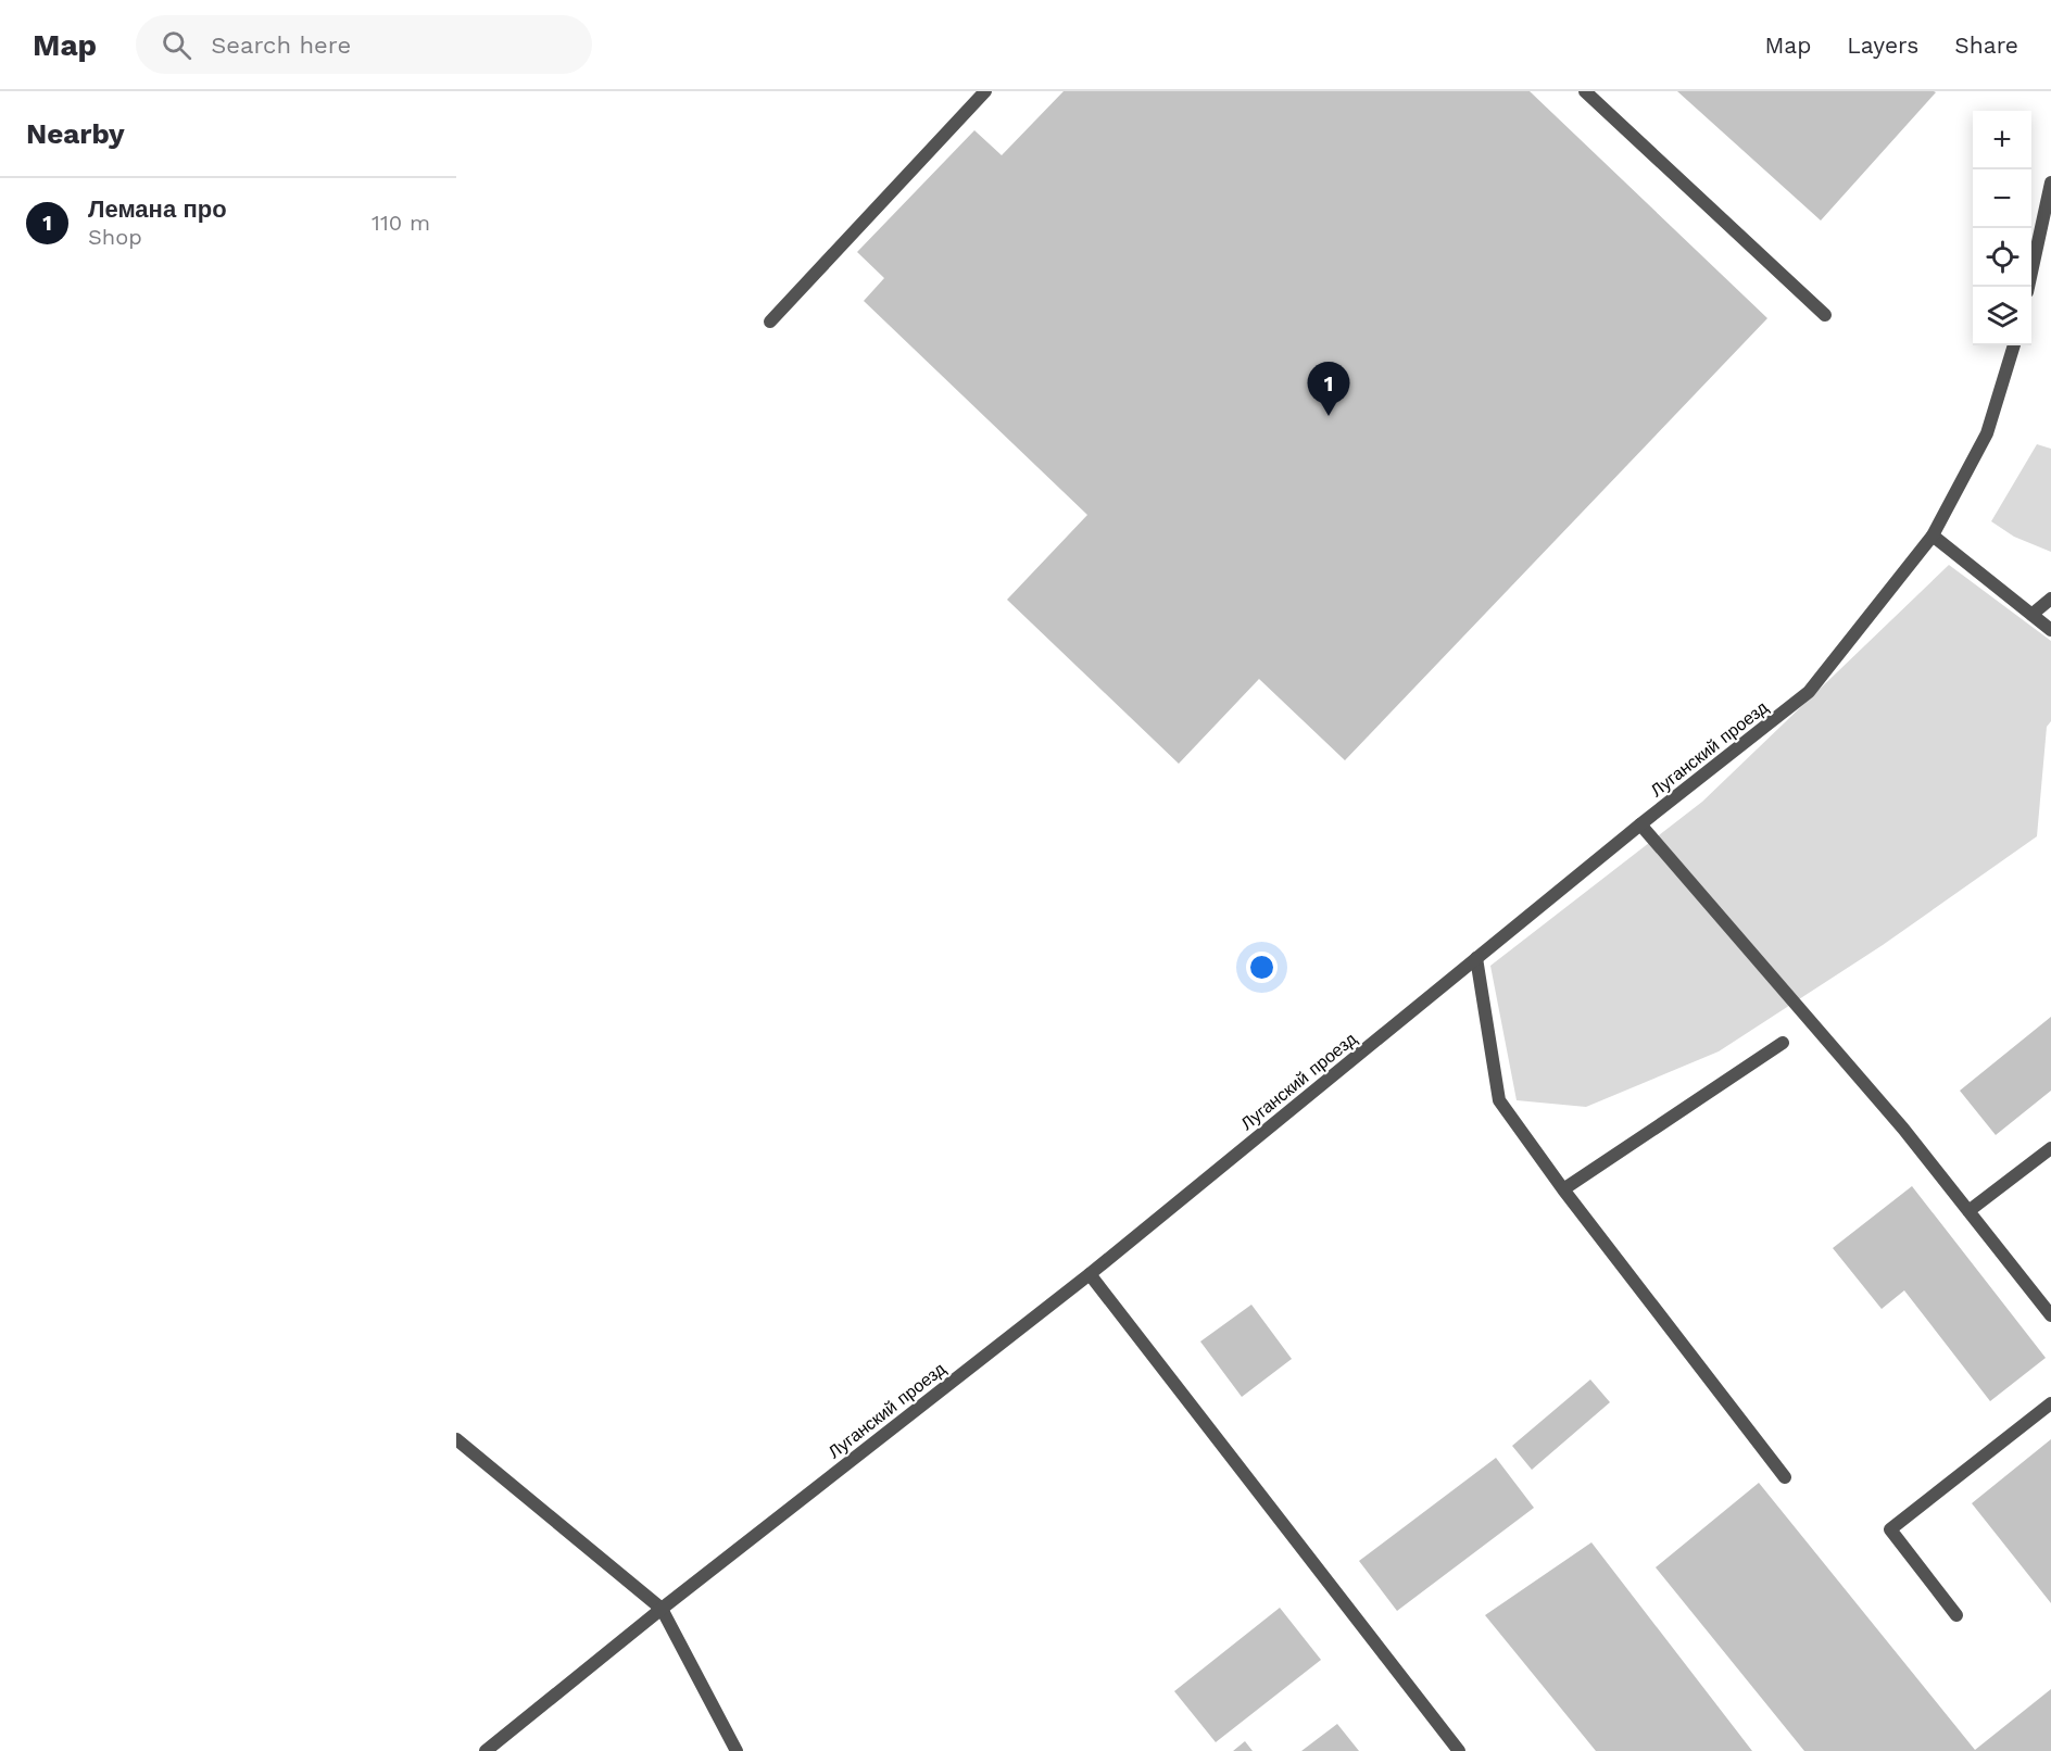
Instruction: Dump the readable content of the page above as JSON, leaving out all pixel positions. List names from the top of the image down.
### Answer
{
  "streets": {
    "street": ["Луганский проезд"]
  },
  "page": {
    "header": "Map",
    "search": "Search here",
    "nav": ["Map", "Layers", "Share"],
    "heading": "Nearby",
    "map_buttons": ["+", "−"],
    "list": [
      {
        "mark": "1",
        "name": "Лемана про",
        "note": "Shop",
        "value": "110 m"
      }
    ],
    "pins": "1"
  }
}
